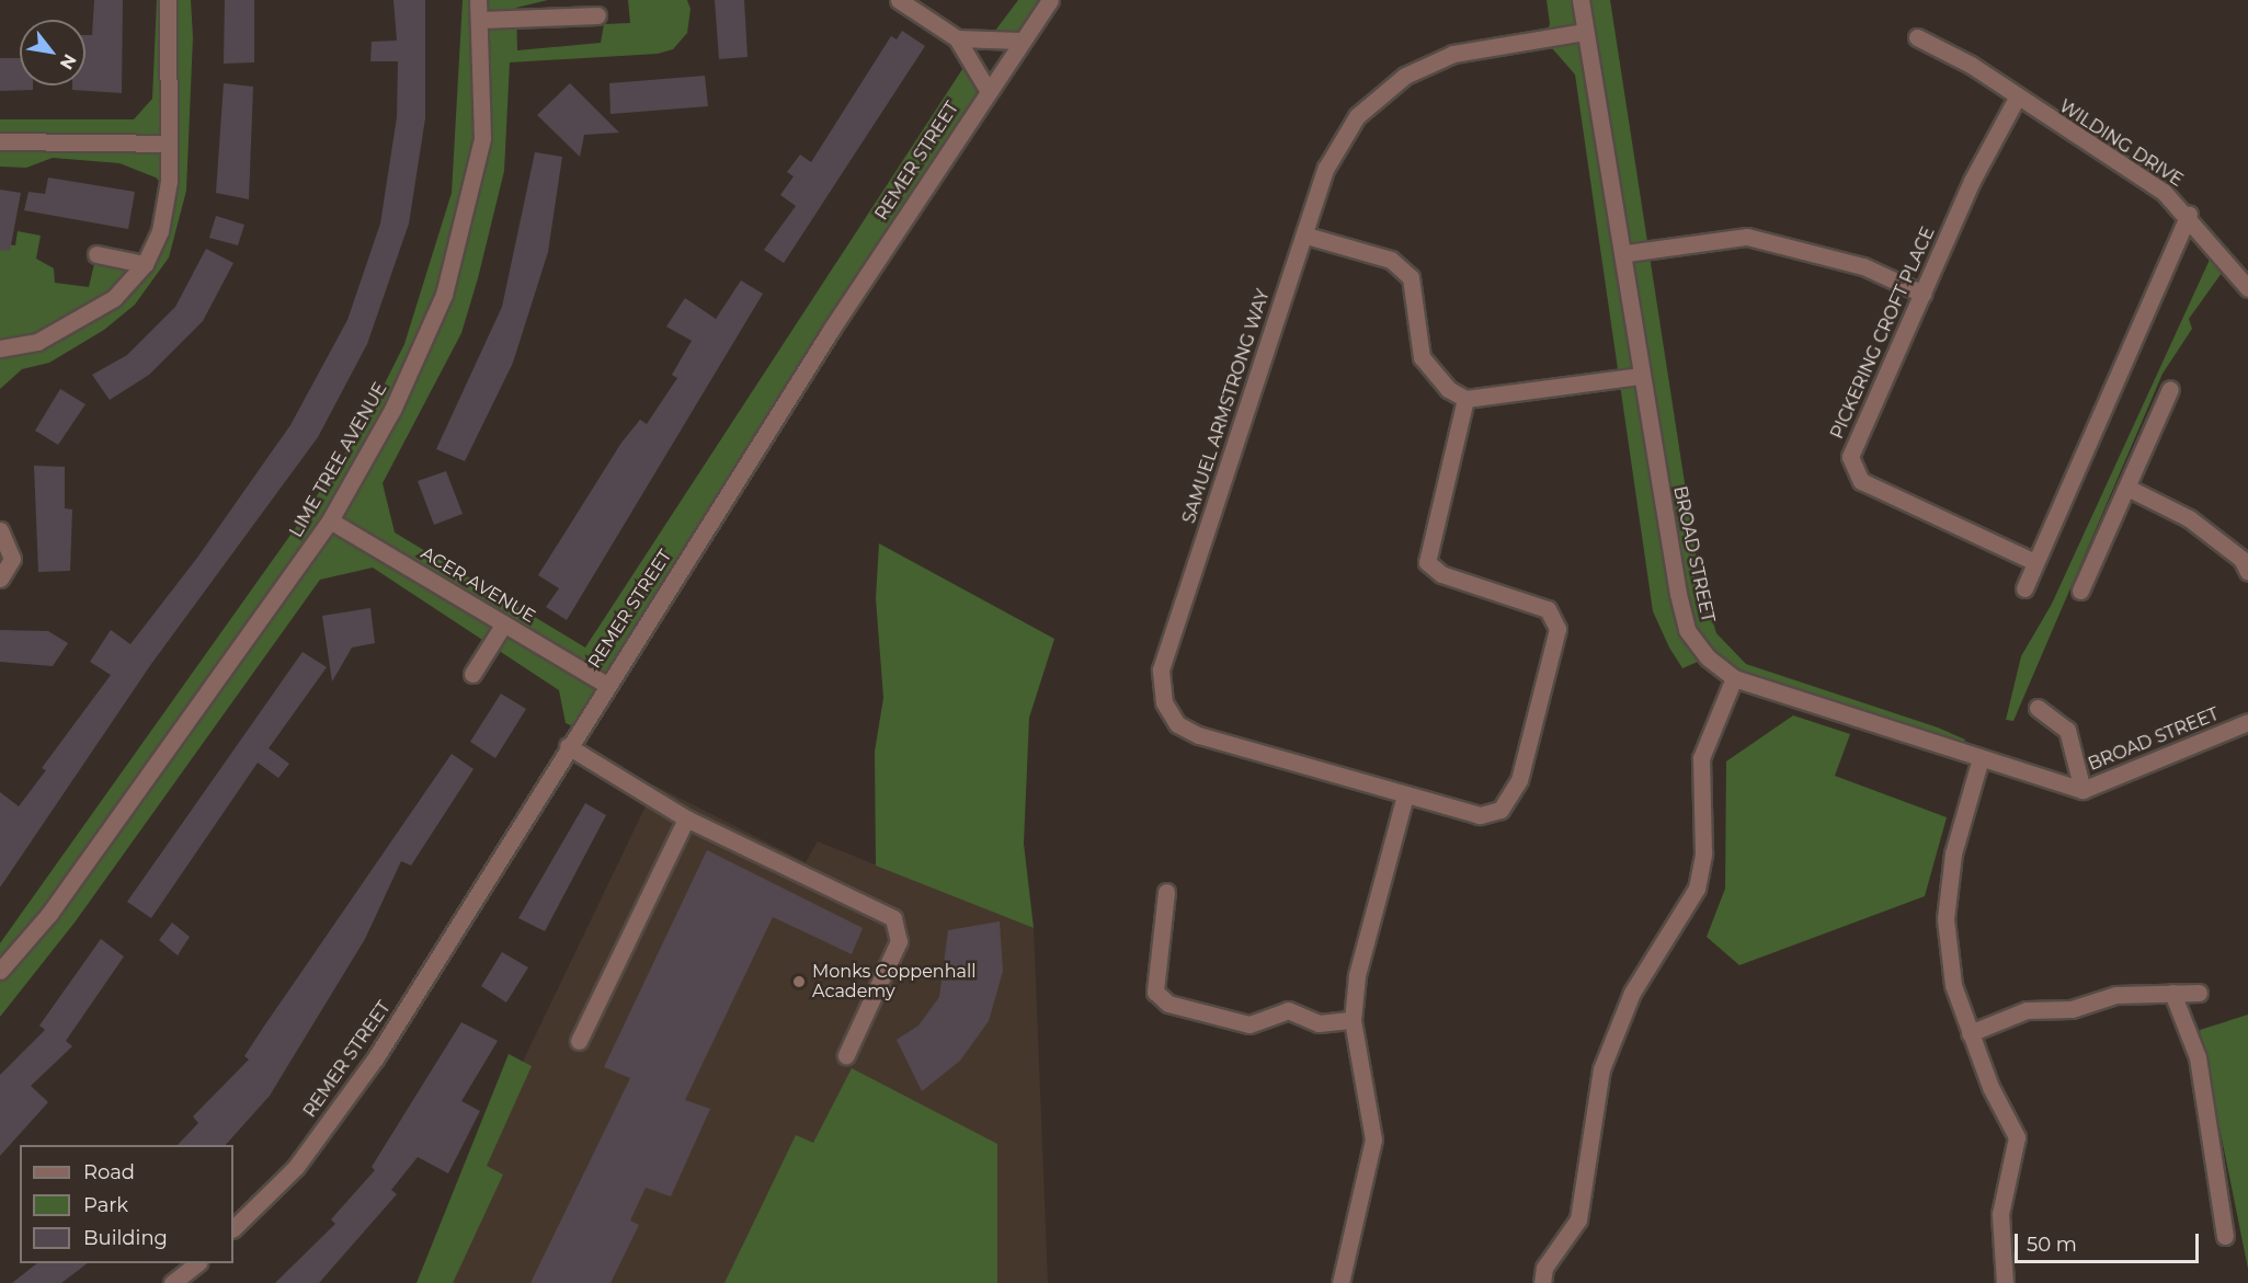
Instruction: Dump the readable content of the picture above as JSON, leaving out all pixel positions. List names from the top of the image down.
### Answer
{
  "streets": {
    "street": [
      "WILDING DRIVE",
      "REMER STREET",
      "PICKERING CROFT PLACE",
      "SAMUEL ARMSTRONG WAY",
      "LIME TREE AVENUE",
      "BROAD STREET",
      "ACER AVENUE"
    ]
  },
  "crossings": [
    ["WILDING DRIVE", "PICKERING CROFT PLACE"],
    ["REMER STREET", "ACER AVENUE"],
    ["SAMUEL ARMSTRONG WAY", "BROAD STREET"],
    ["LIME TREE AVENUE", "ACER AVENUE"]
  ],
  "places": ["Monks Coppenhall Academy"],
  "legend": ["Road", "Park", "Building"],
  "scale_bar": "50 m",
  "north": "bottom right"
}
